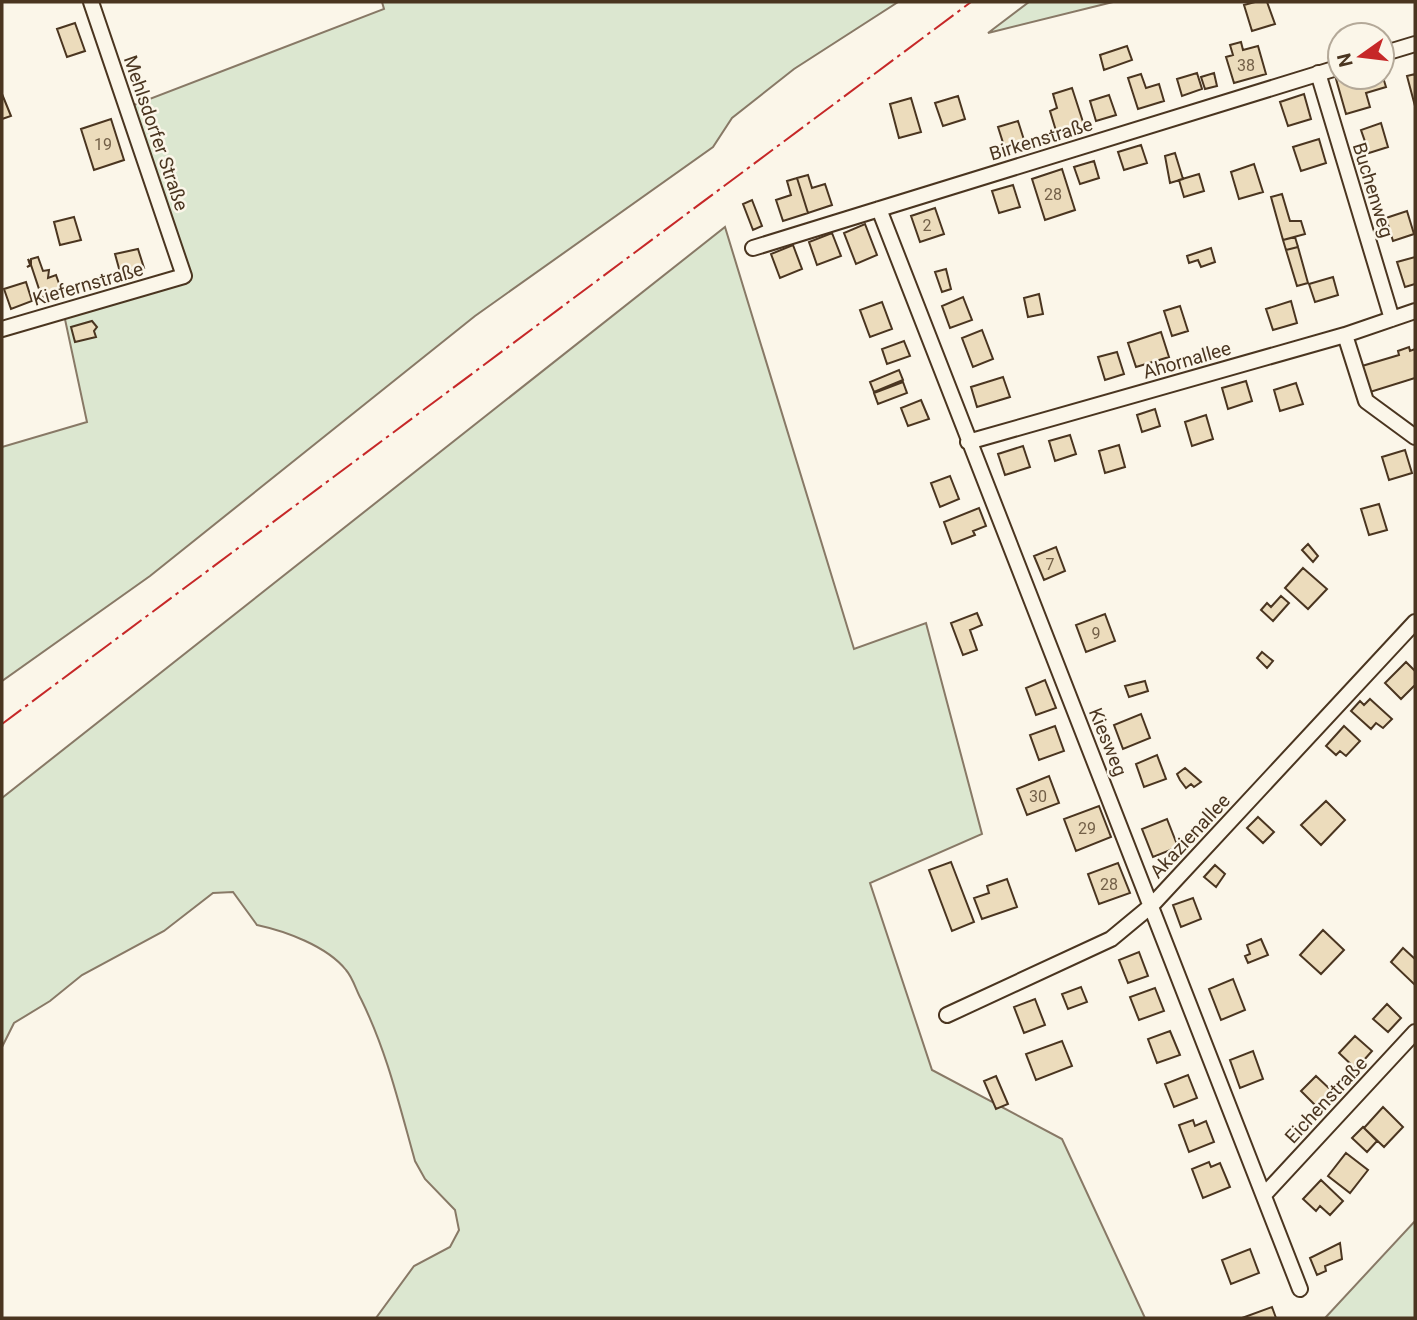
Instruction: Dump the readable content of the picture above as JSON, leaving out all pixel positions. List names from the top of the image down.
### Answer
{
  "streets": {
    "street": [
      "Mehlsdorfer Straße",
      "Birkenstraße",
      "Buchenweg",
      "Kiefernstraße",
      "Ahornallee",
      "Kiesweg",
      "Akazienallee",
      "Eichenstraße"
    ]
  },
  "crossings": [
    ["Mehlsdorfer Straße", "Kiefernstraße"],
    ["Birkenstraße", "Buchenweg"],
    ["Birkenstraße", "Kiesweg"],
    ["Buchenweg", "Ahornallee"],
    ["Ahornallee", "Kiesweg"],
    ["Kiesweg", "Akazienallee"],
    ["Kiesweg", "Eichenstraße"]
  ],
  "house_numbers": [
    "38",
    "19",
    "28",
    "2",
    "7",
    "9",
    "30",
    "29",
    "28"
  ],
  "north": "left"
}
